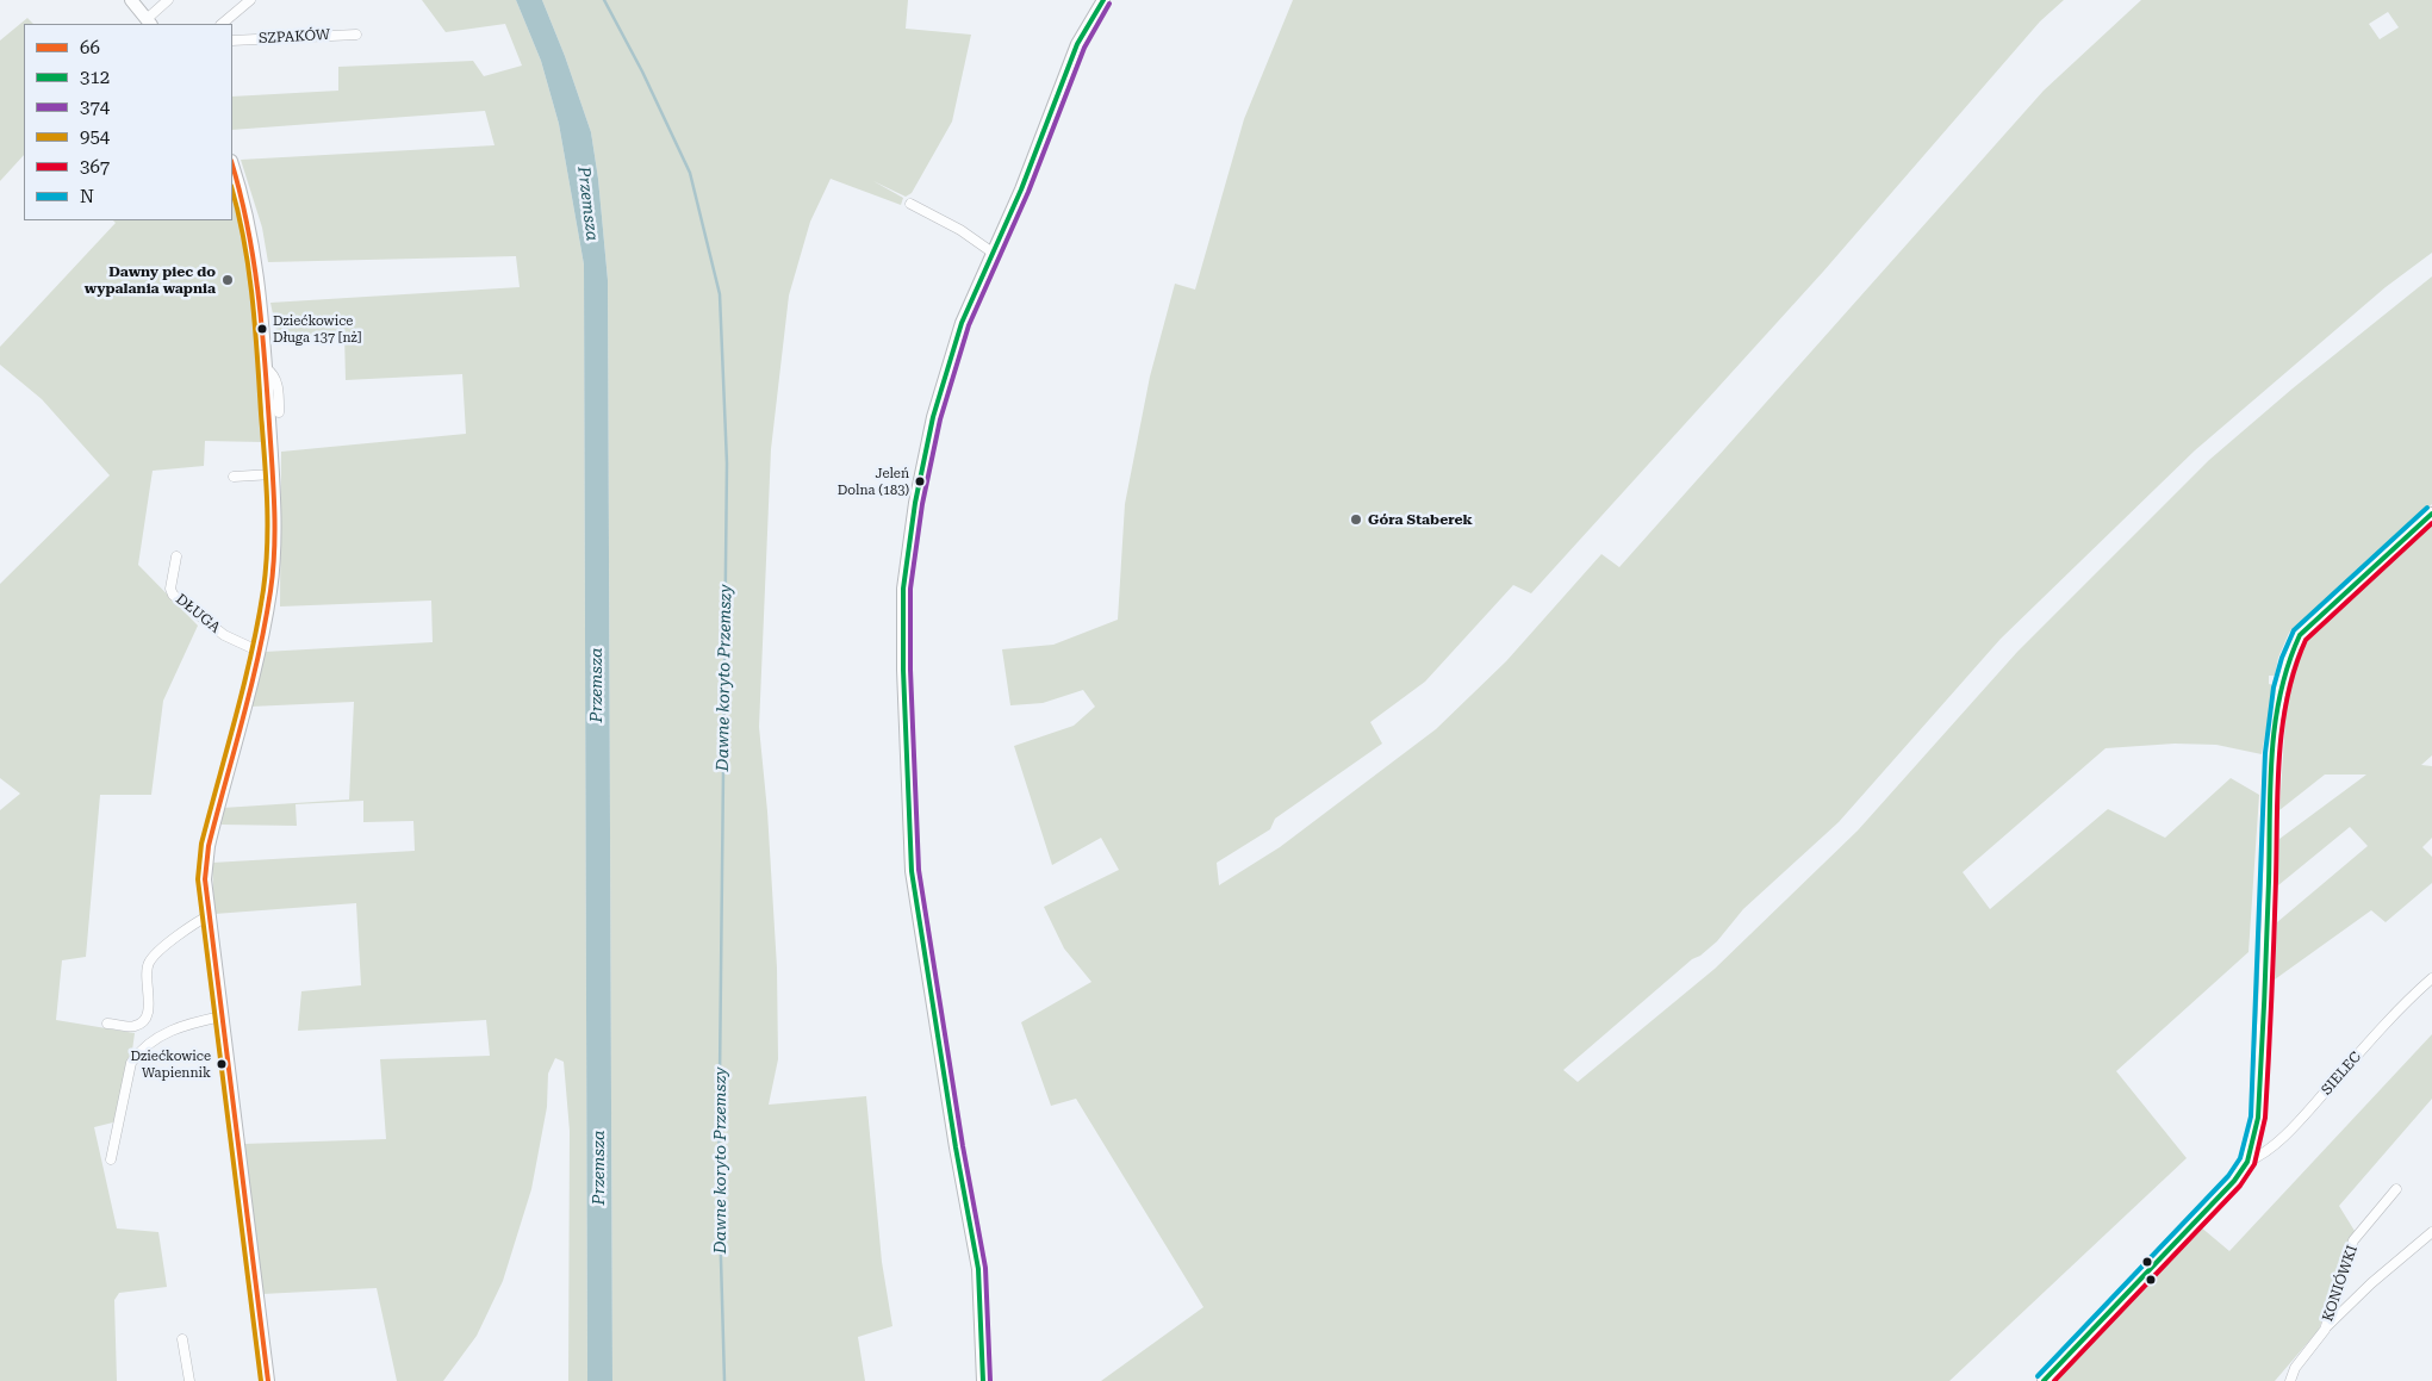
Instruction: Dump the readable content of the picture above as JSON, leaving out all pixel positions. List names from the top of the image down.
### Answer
{
  "streets": {
    "street": [
      "SZPAKÓW",
      "DŁUGA",
      "SIELEC",
      "KONIÓWKI"
    ]
  },
  "water": ["Przemsza", "Dawne koryto Przemszy"],
  "places": [
    "Dawny piec do wypalania wapnia",
    "Dziećkowice Długa 137 [nż]",
    "Jeleń Dolna (183)",
    "Góra Staberek",
    "Dziećkowice Wapiennik"
  ],
  "lines": [
    "transit line 312",
    "transit line 374",
    "transit line 66",
    "transit line 954",
    "transit line N",
    "transit line 367"
  ],
  "legend": [
    "66",
    "312",
    "374",
    "954",
    "367",
    "N"
  ]
}
